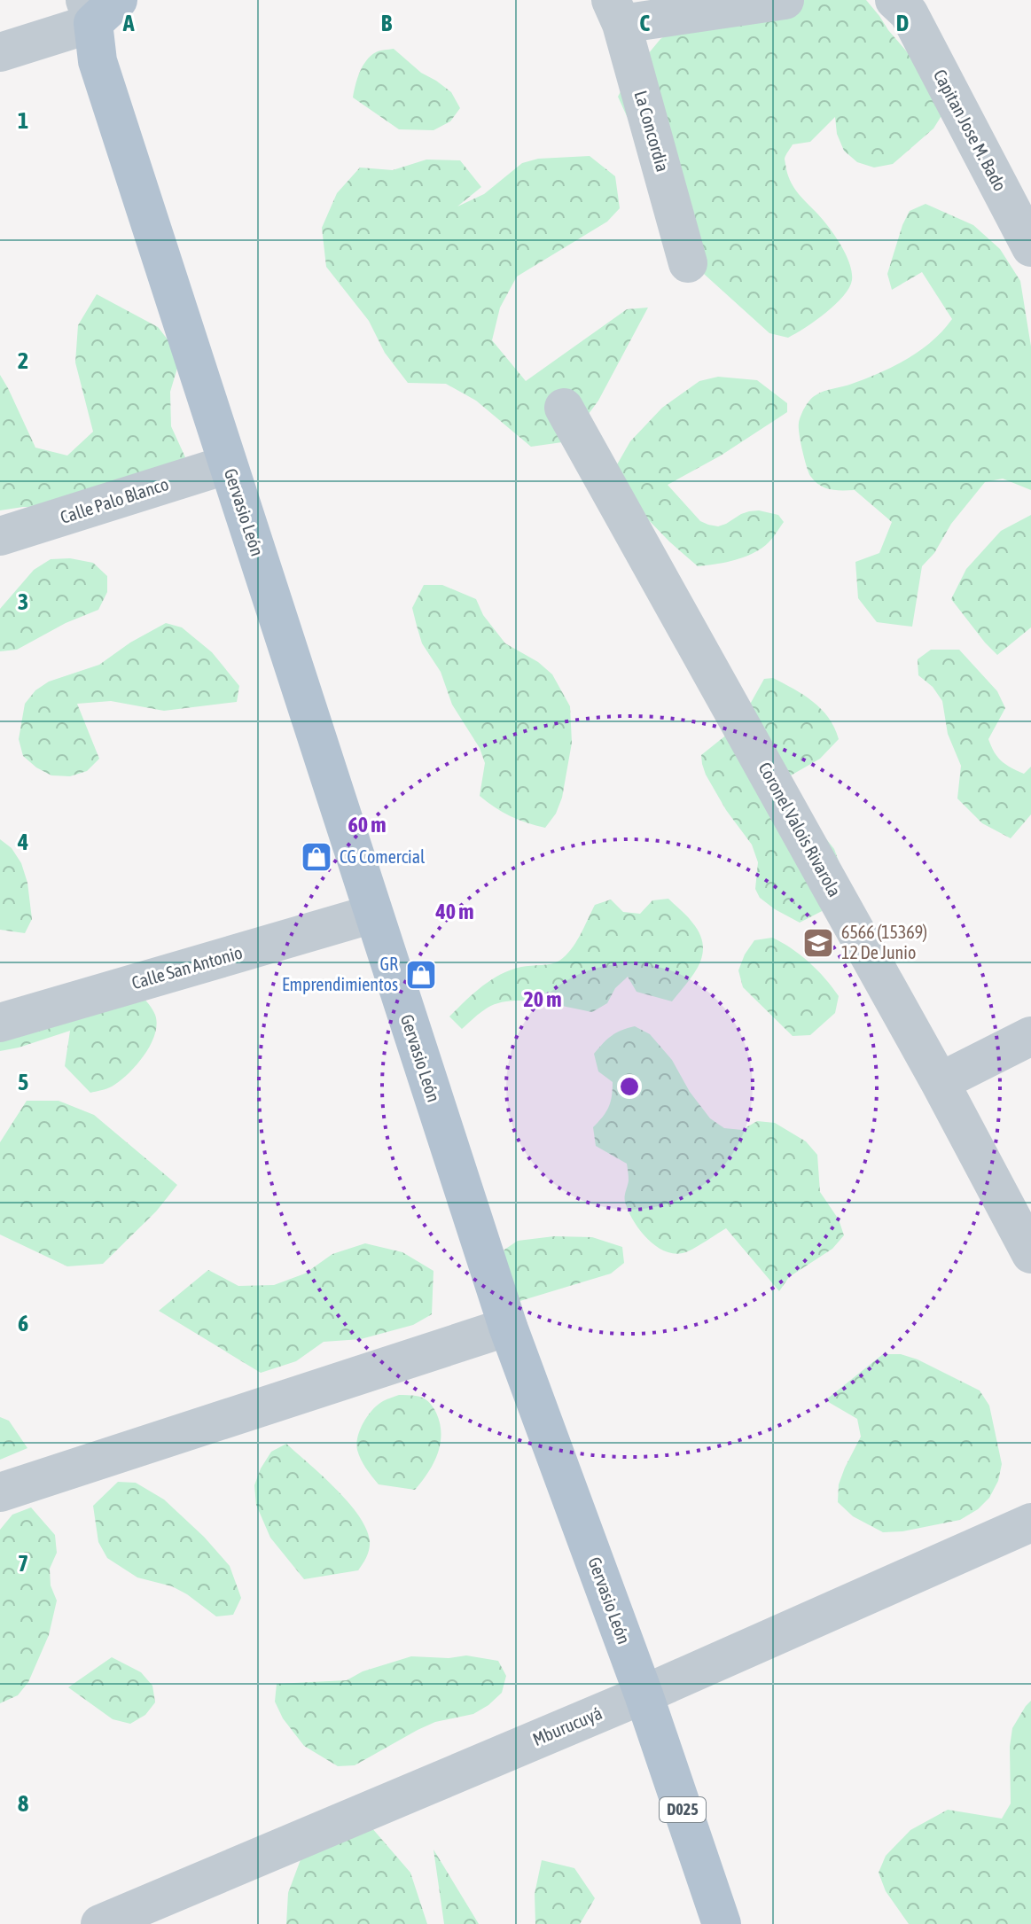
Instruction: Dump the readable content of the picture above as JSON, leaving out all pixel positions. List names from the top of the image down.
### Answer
{
  "streets": {
    "main road": ["Gervasio León", "D025"],
    "street": [
      "Capitan Jose M. Bado",
      "La Concordia",
      "Calle Palo Blanco",
      "Coronel Valois Rivarola",
      "Calle San Antonio",
      "Mburucuyá"
    ]
  },
  "crossings": [
    ["Calle Palo Blanco", "Gervasio León"],
    ["Gervasio León", "Calle San Antonio"],
    ["Gervasio León", "Mburucuyá"]
  ],
  "places": {
    "shop": ["CG Comercial", "GR Emprendimientos"],
    "school or university": ["6566 (15369) 12 De Junio"]
  },
  "grid": {
    "columns": [
      "A",
      "B",
      "C",
      "D"
    ],
    "rows": [
      "1",
      "2",
      "3",
      "4",
      "5",
      "6",
      "7",
      "8"
    ]
  },
  "rings": ["60 m", "40 m", "20 m"]
}
